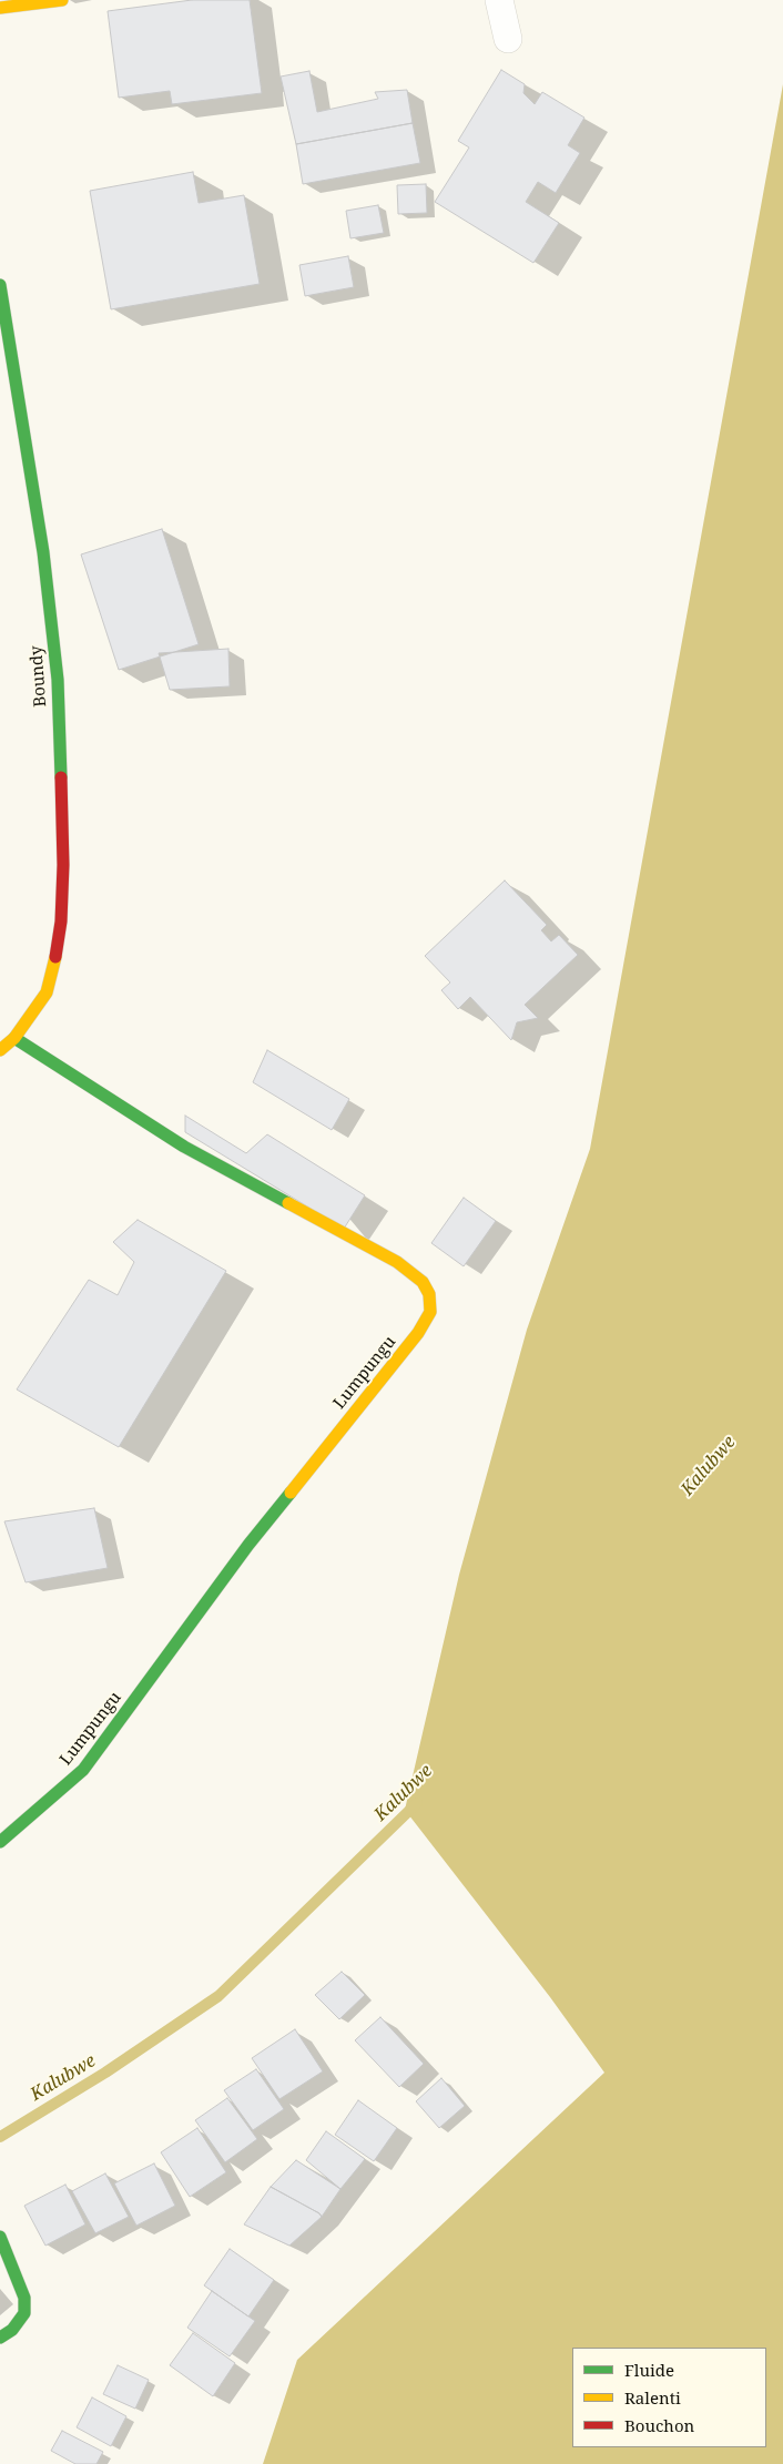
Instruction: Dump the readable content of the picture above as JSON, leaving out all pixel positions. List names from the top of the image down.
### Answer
{
  "streets": {
    "street": ["Boundy", "Lumpungu"]
  },
  "crossings": [
    ["Boundy", "Lumpungu"]
  ],
  "water": ["Kalubwe"],
  "legend": ["Fluide", "Ralenti", "Bouchon"]
}
